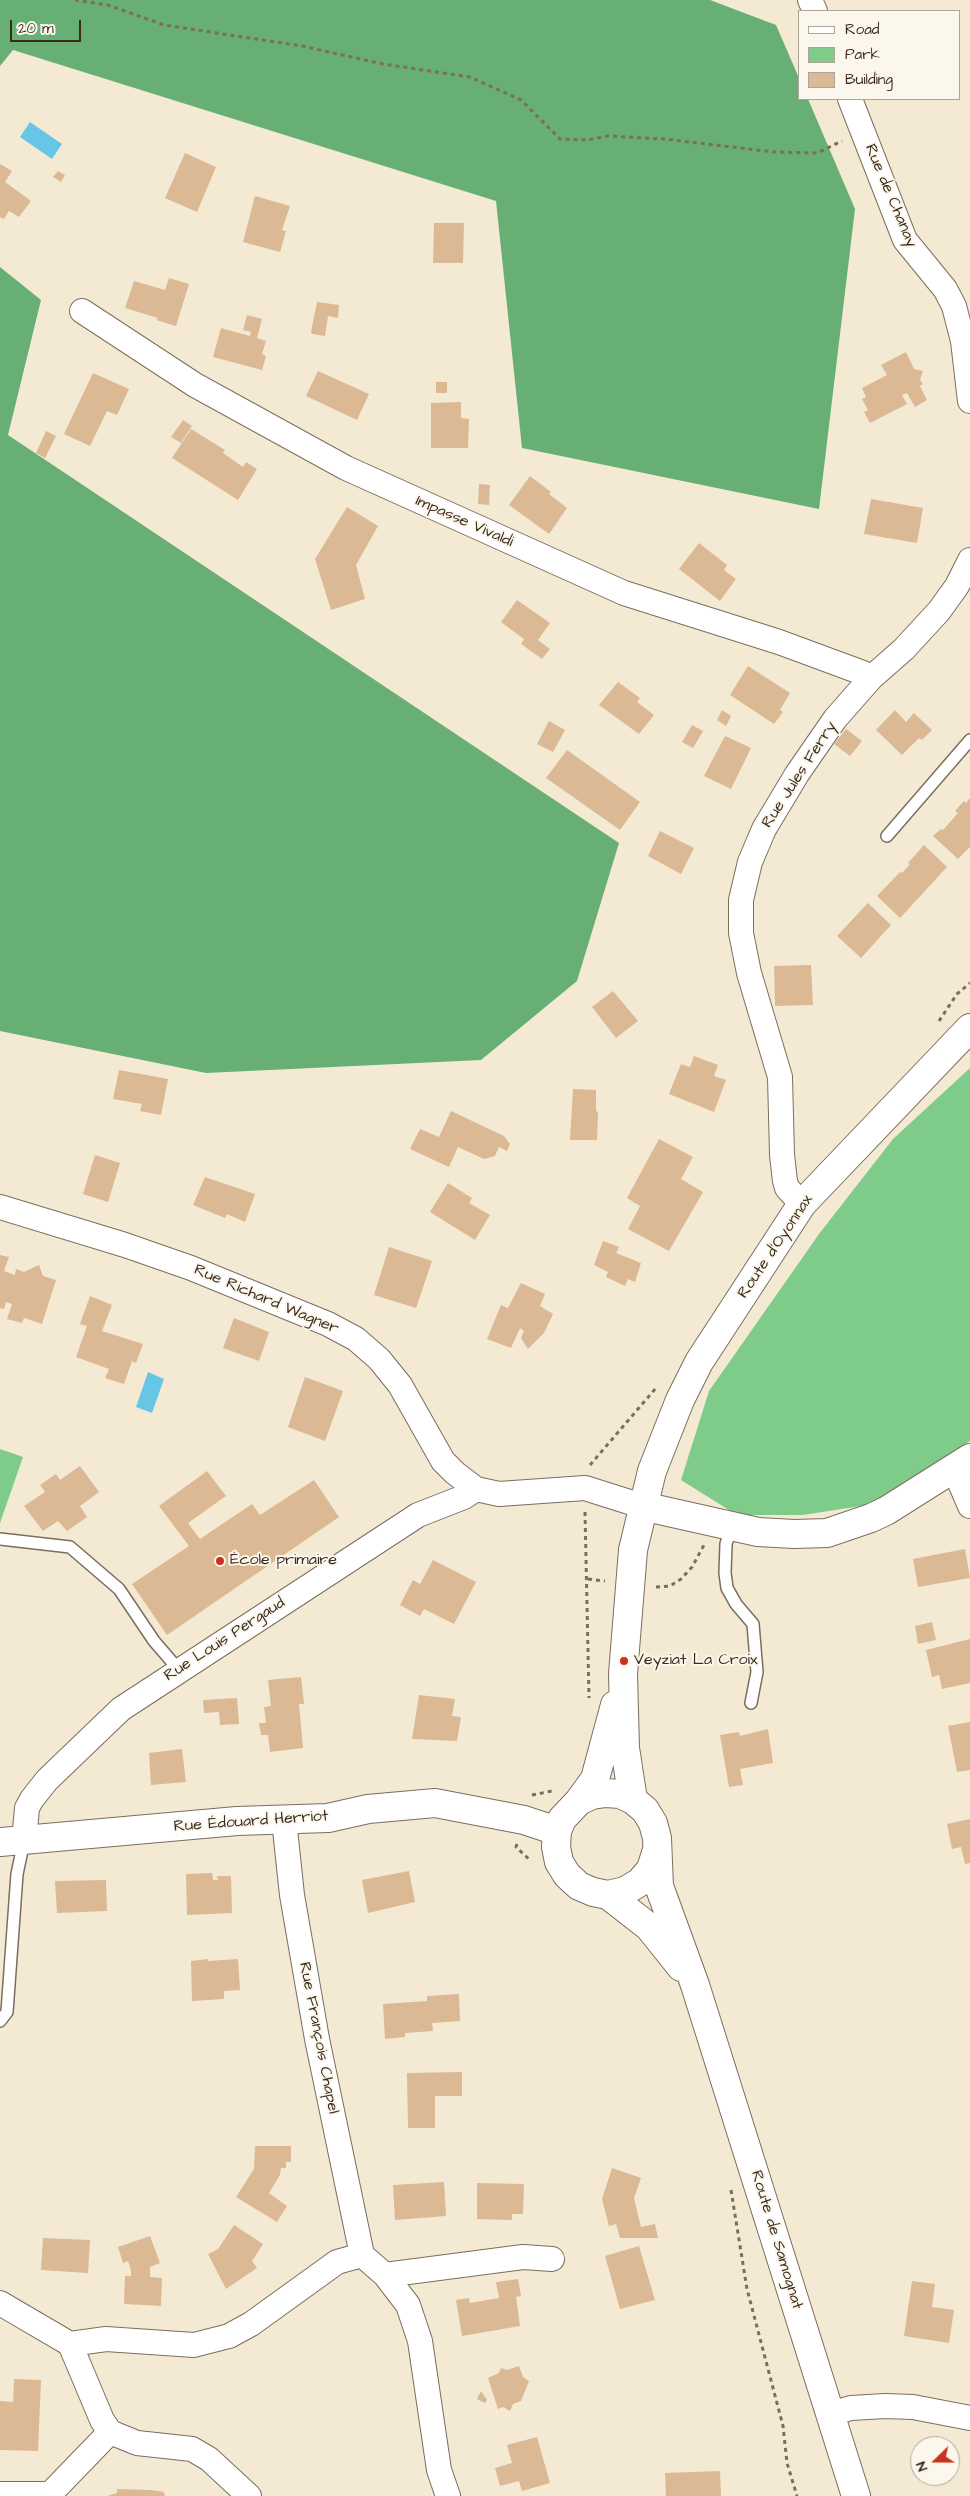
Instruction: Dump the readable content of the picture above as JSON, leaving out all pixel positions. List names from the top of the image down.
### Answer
{
  "streets": {
    "main road": ["Route d'Oyonnax", "Rue Édouard Herriot", "Route de Samognat"],
    "street": [
      "Rue de Chanay",
      "Impasse Vivaldi",
      "Rue Jules Ferry",
      "Rue Richard Wagner",
      "Rue Louis Pergaud",
      "Rue François Chapel"
    ]
  },
  "crossings": [
    ["Impasse Vivaldi", "Rue Jules Ferry"],
    ["Rue Jules Ferry", "Route d'Oyonnax"],
    ["Route d'Oyonnax", "Rue Richard Wagner"],
    ["Rue Richard Wagner", "Rue Louis Pergaud"],
    ["Rue Louis Pergaud", "Rue Édouard Herriot"],
    ["Rue Édouard Herriot", "Rue François Chapel"],
    ["Rue Édouard Herriot", "Route de Samognat"]
  ],
  "places": ["École primaire", "Veyziat La Croix"],
  "legend": ["Road", "Park", "Building"],
  "scale_bar": "20 m",
  "north": "left"
}
